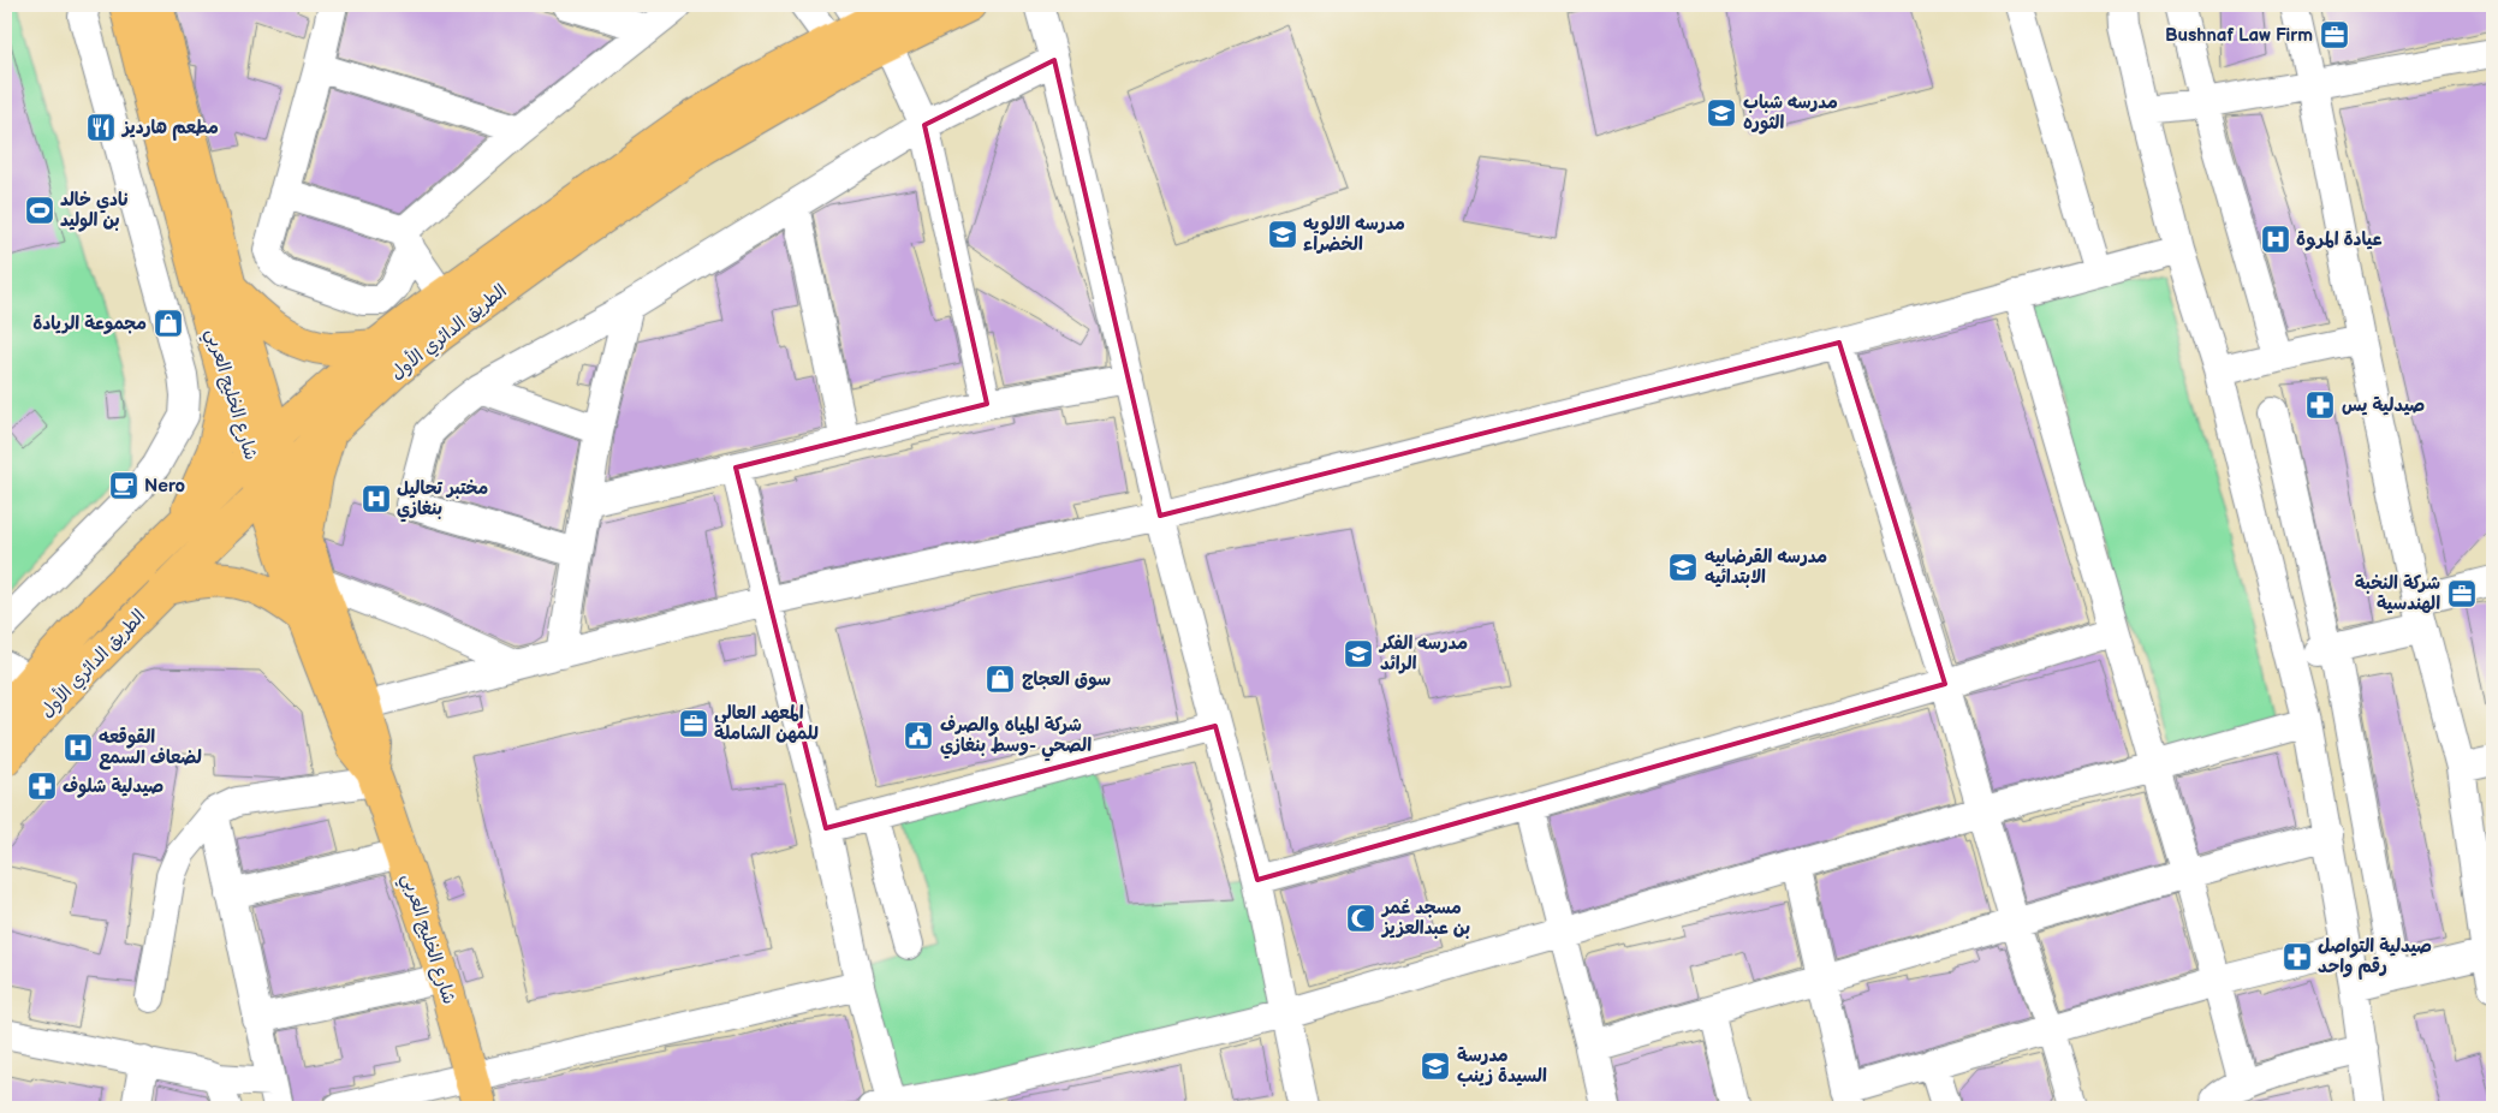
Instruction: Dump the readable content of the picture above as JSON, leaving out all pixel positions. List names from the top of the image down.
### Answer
{
  "streets": {
    "main road": ["الطريق الدائري الأول", "شارع الخليج العربي"]
  },
  "crossings": [
    ["الطريق الدائري الأول", "شارع الخليج العربي"]
  ],
  "places": {
    "office": ["Bushnaf Law Firm", "شركة النخبة الهندسية", "المعهد العالي للمهن الشاملة"],
    "school or university": [
      "مدرسه شباب الثوره",
      "مدرسه الالويه الخضراء",
      "مدرسه القرضابيه الابتدائيه",
      "مدرسه الفكر الرائد",
      "مدرسة السيدة زينب"
    ],
    "restaurant": ["مطعم هارديز"],
    "sports": ["نادي خالد بن الوليد"],
    "hospital": ["عيادة المروة", "مختبر تحاليل بنغازي", "القوقعه لضعاف السمع"],
    "shop": ["مجموعة الريادة", "سوق العجاج"],
    "pharmacy": ["صيدلية يس", "صيدلية شلوف", "صيدلية التواصل رقم واحد"],
    "cafe": ["Nero"],
    "public building": ["شركة المياه والصرف الصحي -وسط بنغازي"],
    "mosque": ["مسجد عُمر بن عبدالعزيز"]
  }
}
